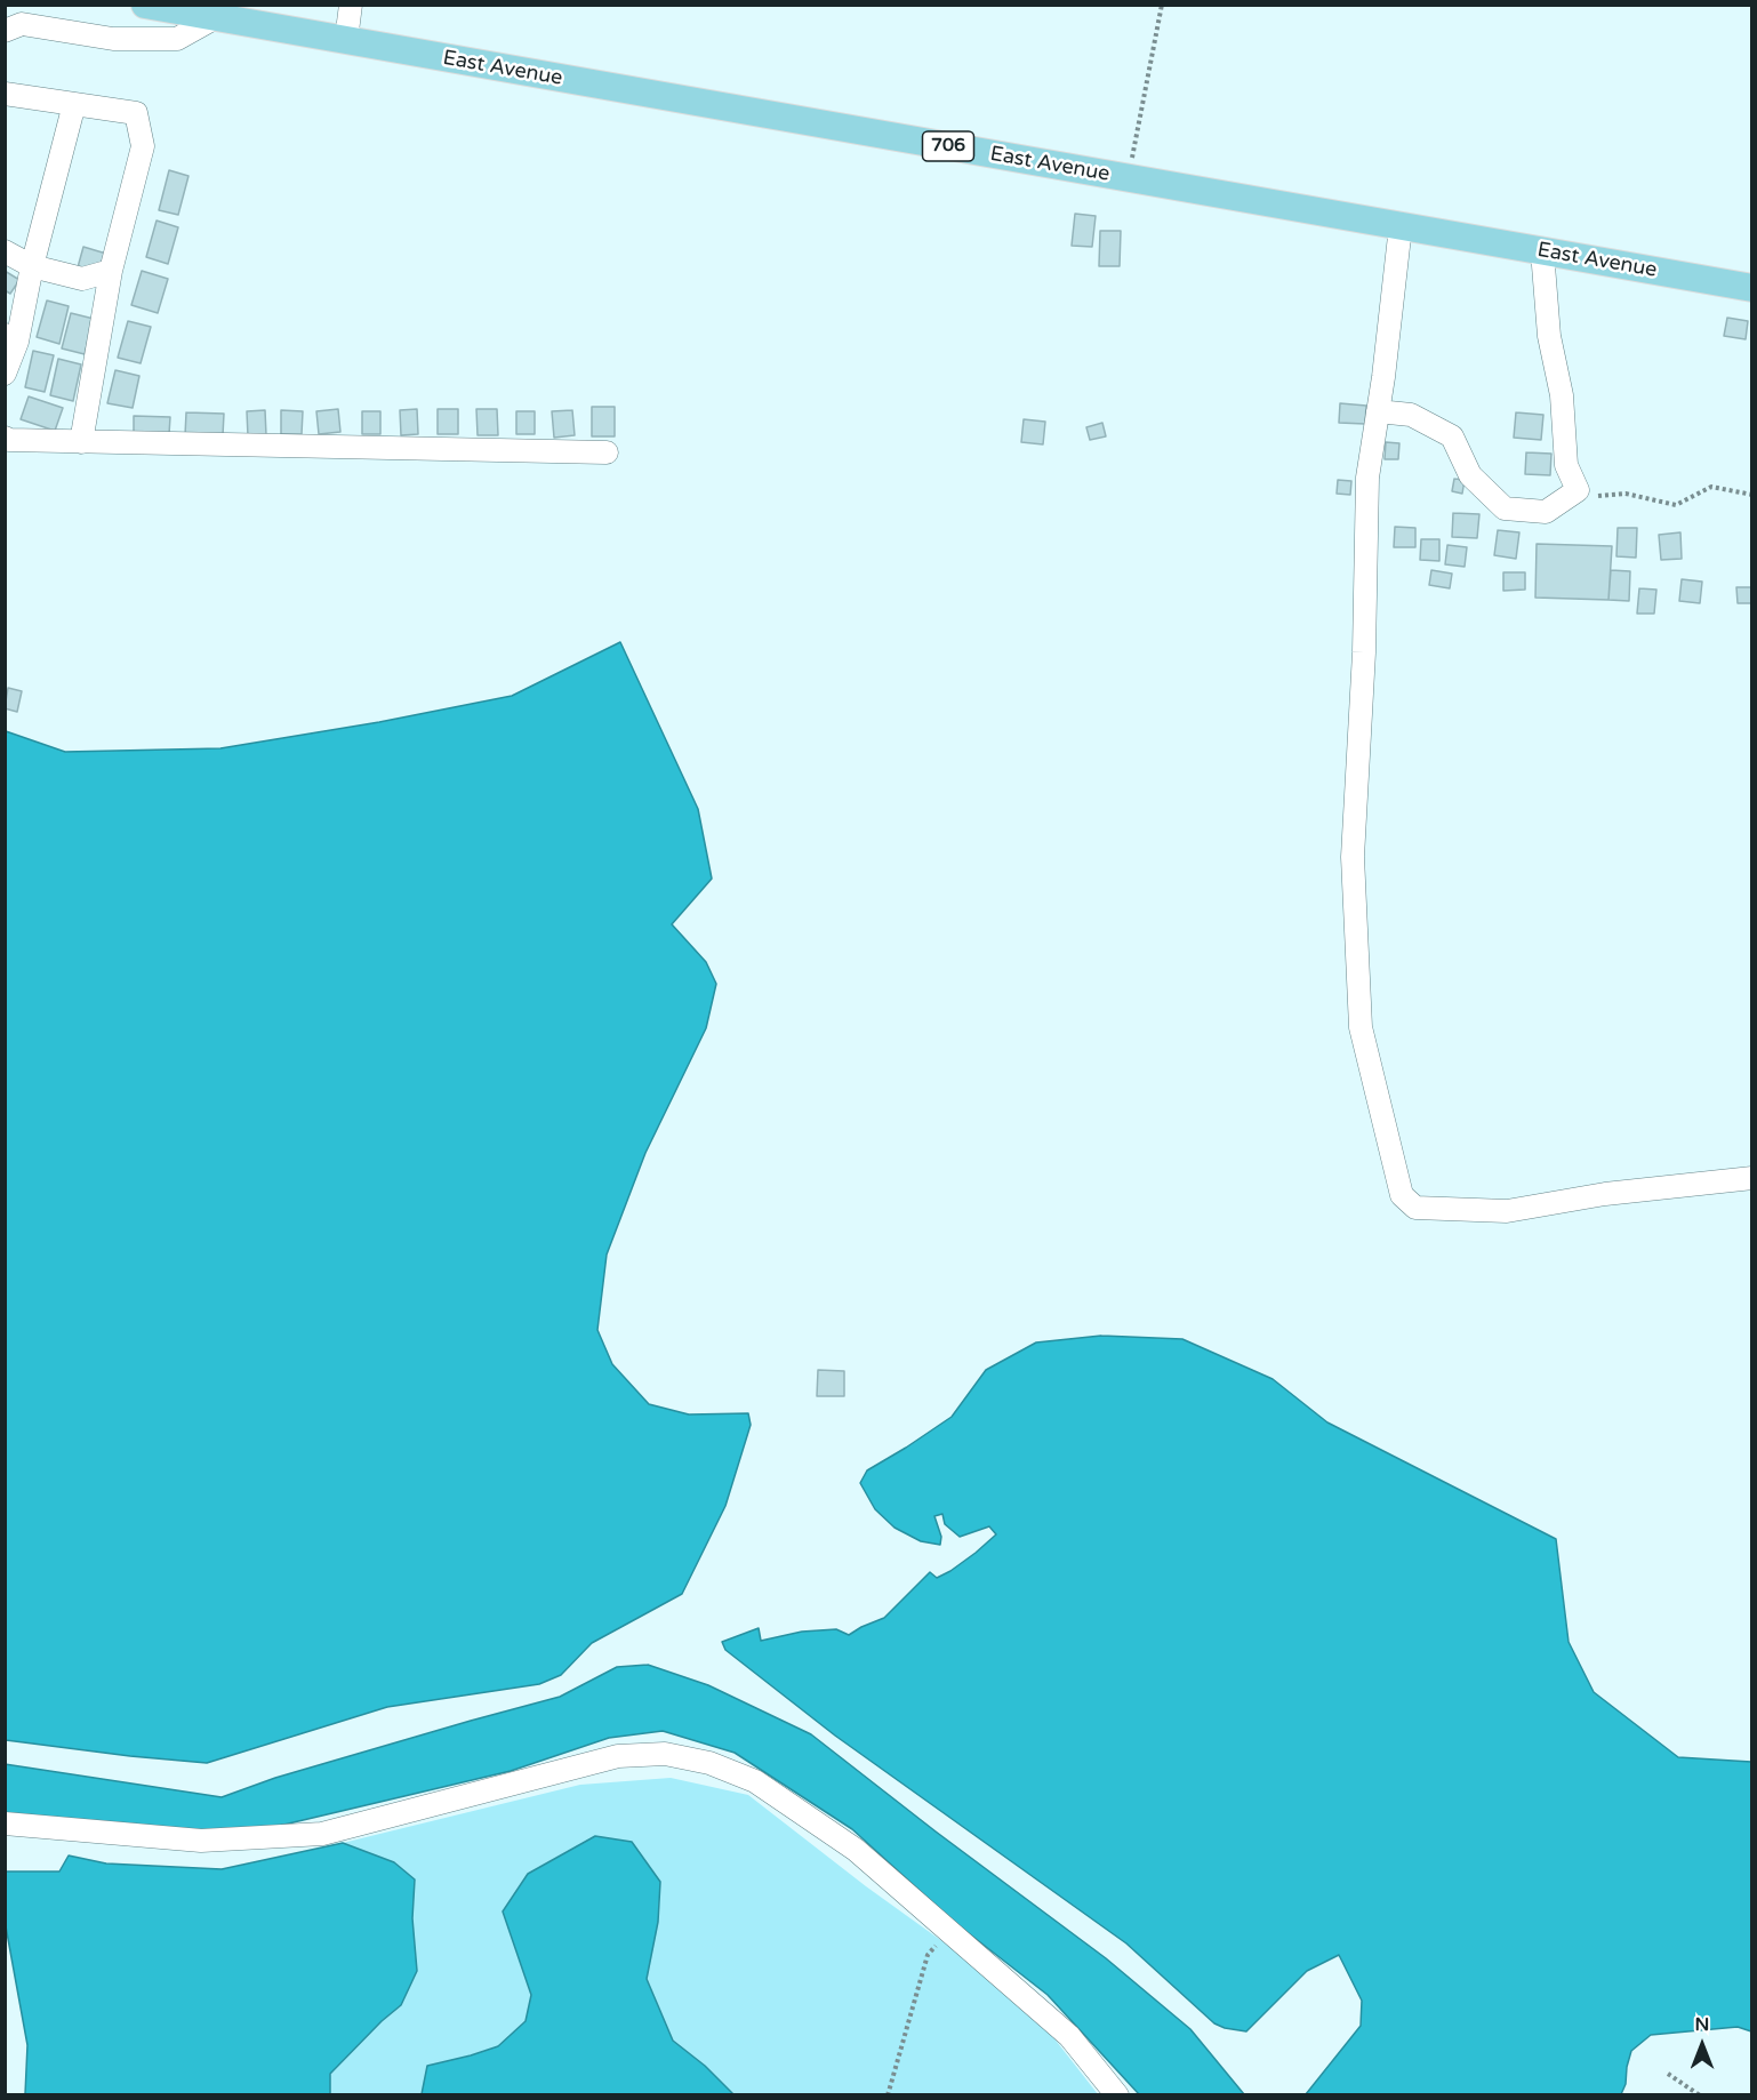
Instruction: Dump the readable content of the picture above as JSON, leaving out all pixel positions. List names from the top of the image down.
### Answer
{
  "streets": {
    "main road": ["East Avenue", "706"]
  },
  "north": "top"
}
